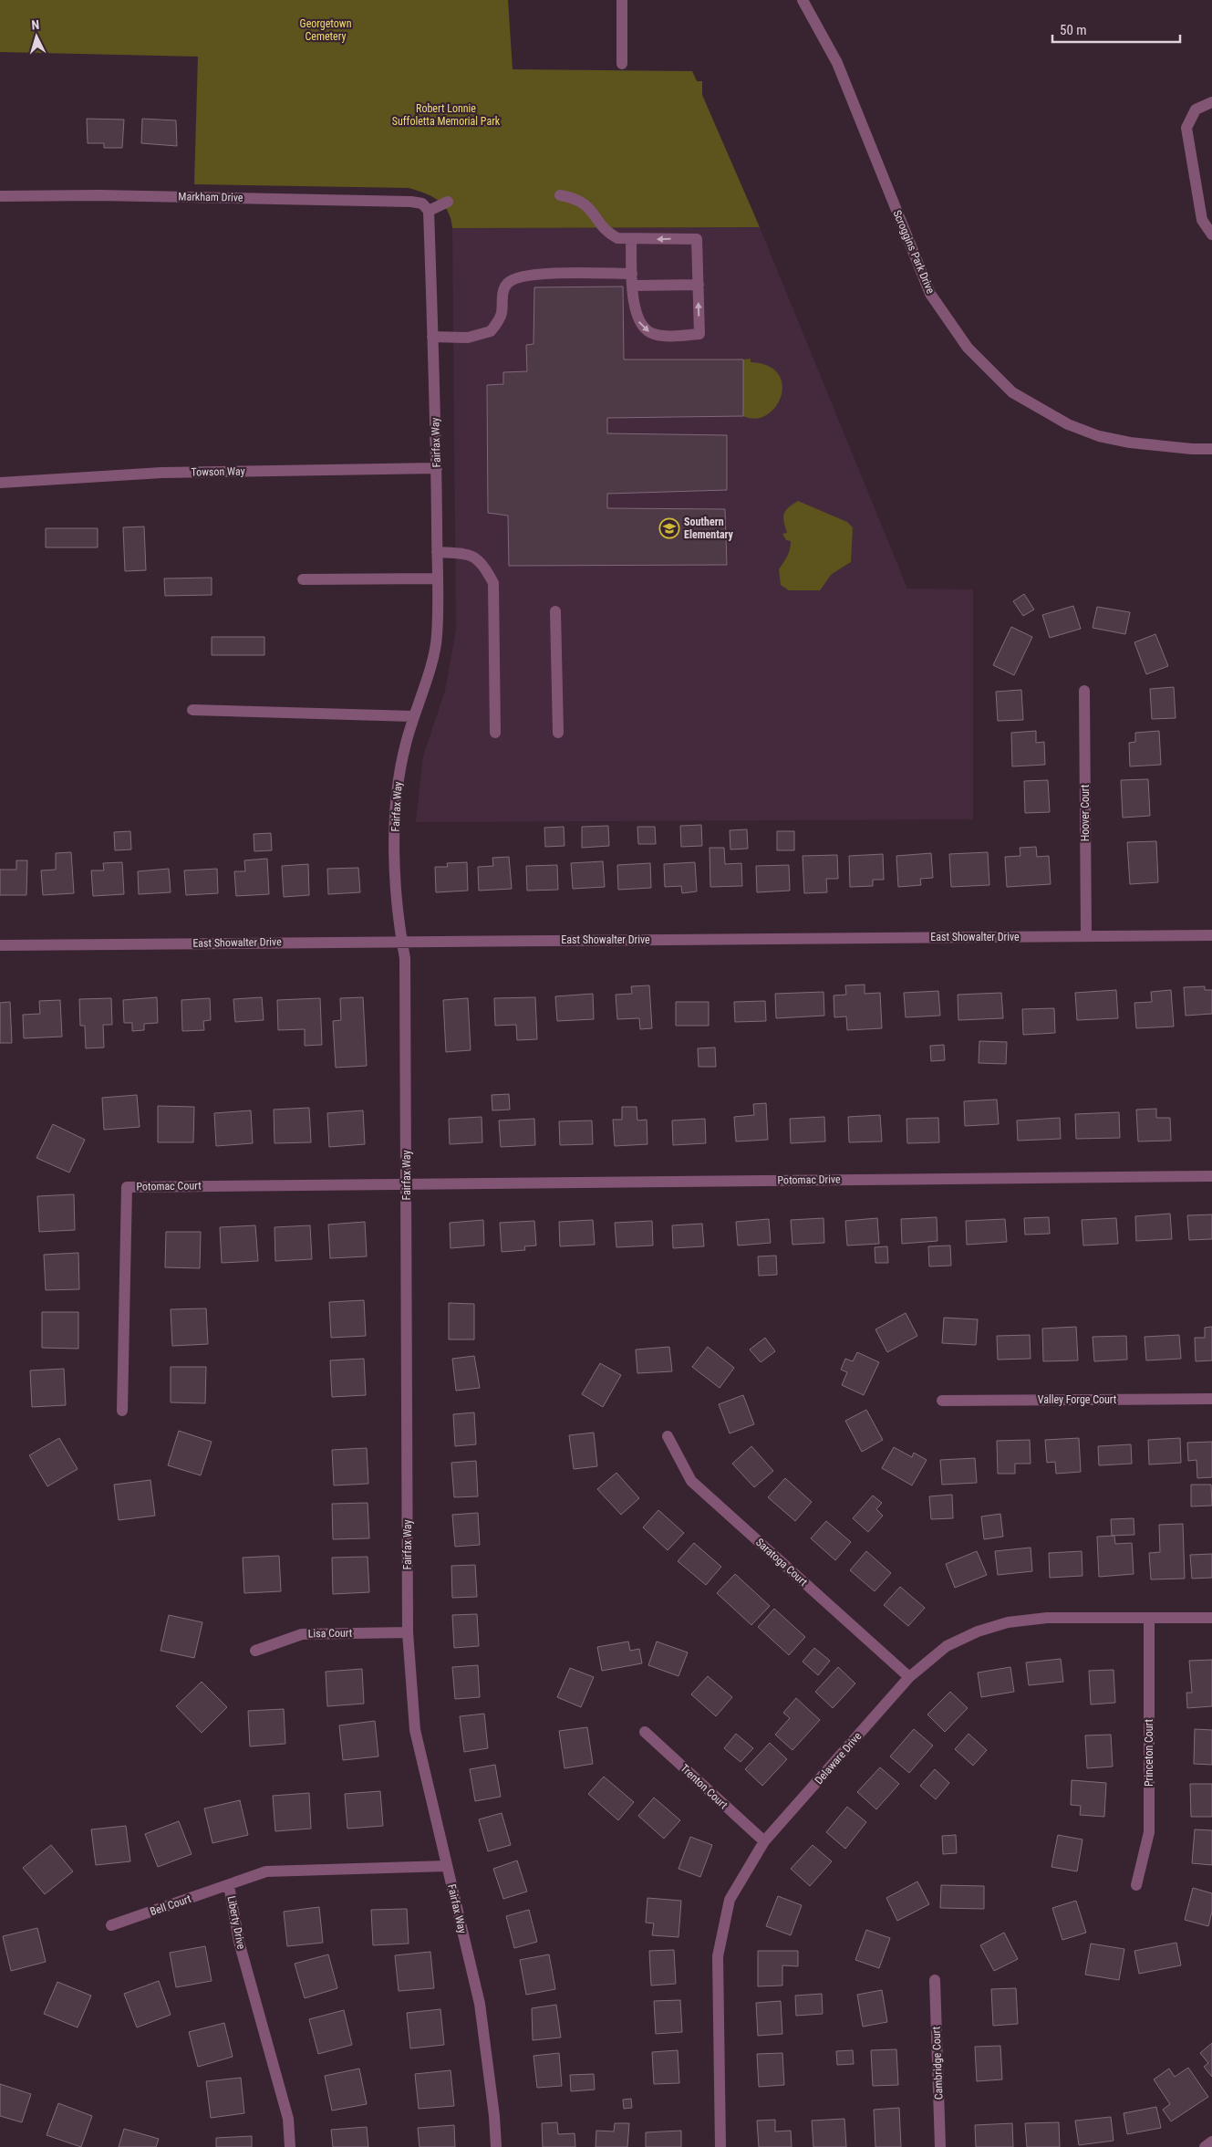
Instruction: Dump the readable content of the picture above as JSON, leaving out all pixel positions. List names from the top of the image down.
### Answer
{
  "streets": {
    "street": [
      "Markham Drive",
      "Scroggins Park Drive",
      "Fairfax Way",
      "Towson Way",
      "Hoover Court",
      "East Showalter Drive",
      "Potomac Drive",
      "Potomac Court",
      "Valley Forge Court",
      "Saratoga Court",
      "Lisa Court",
      "Princeton Court",
      "Delaware Drive",
      "Trenton Court",
      "Bell Court",
      "Liberty Drive",
      "Cambridge Court"
    ]
  },
  "crossings": [
    ["Markham Drive", "Fairfax Way"],
    ["Fairfax Way", "Towson Way"],
    ["Fairfax Way", "East Showalter Drive"],
    ["Fairfax Way", "Potomac Drive"],
    ["Fairfax Way", "Potomac Court"],
    ["Fairfax Way", "Lisa Court"],
    ["Fairfax Way", "Liberty Drive"],
    ["Hoover Court", "East Showalter Drive"],
    ["Potomac Drive", "Potomac Court"],
    ["Saratoga Court", "Delaware Drive"],
    ["Princeton Court", "Delaware Drive"],
    ["Delaware Drive", "Trenton Court"],
    ["Bell Court", "Liberty Drive"]
  ],
  "parks": ["Georgetown Cemetery", "Robert Lonnie Suffoletta Memorial Park"],
  "places": {
    "school or university": ["Southern Elementary"]
  },
  "scale_bar": "50 m",
  "north": "top"
}
